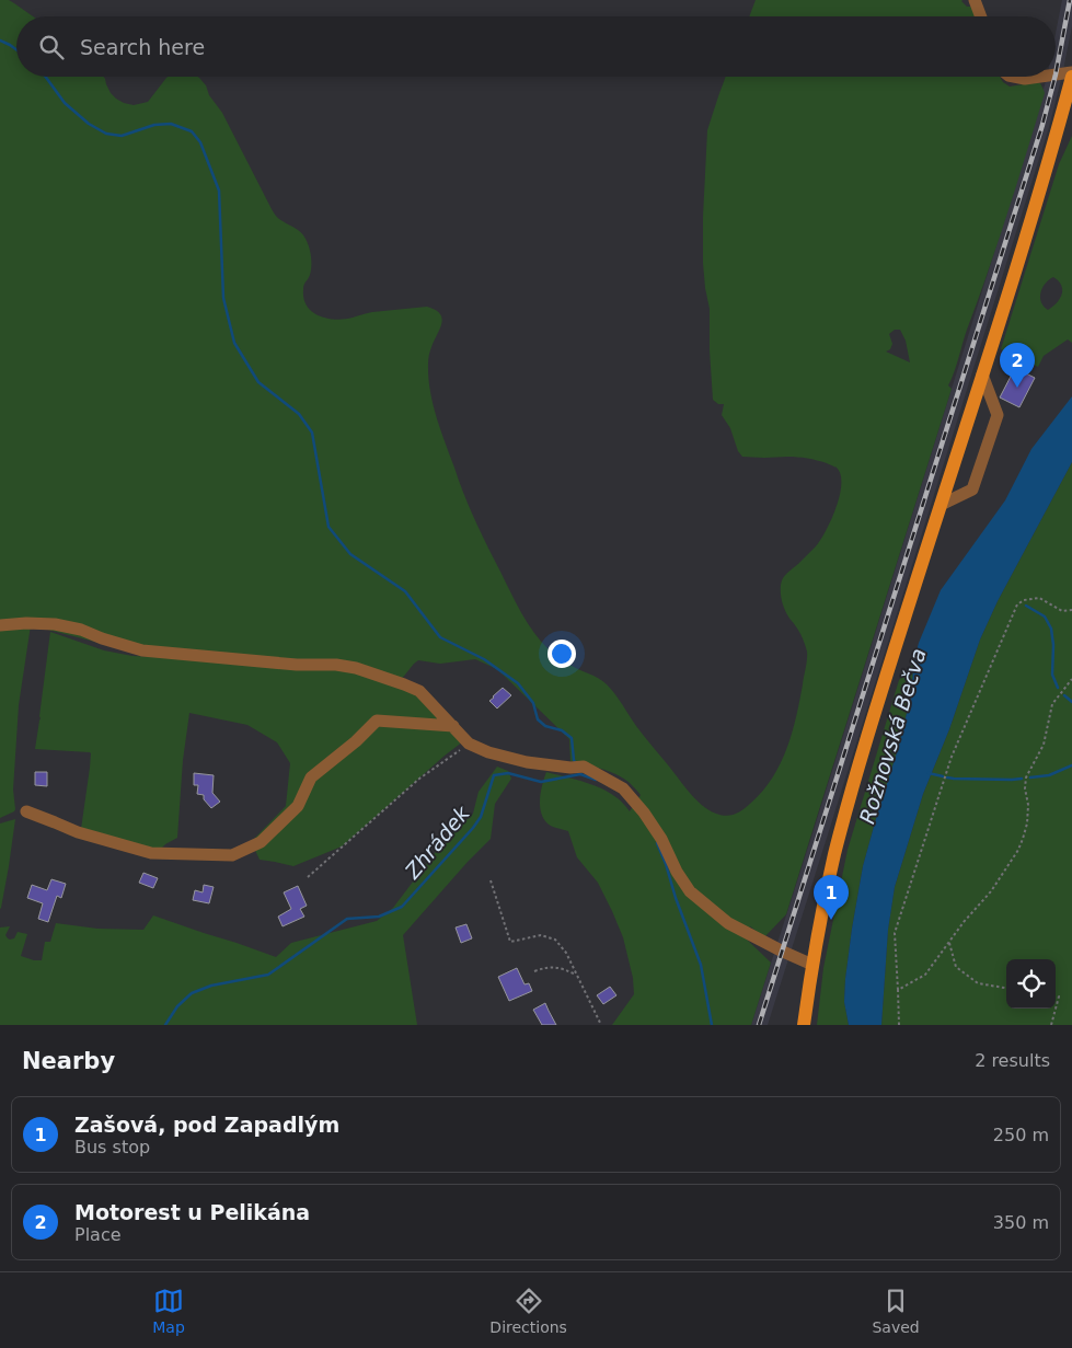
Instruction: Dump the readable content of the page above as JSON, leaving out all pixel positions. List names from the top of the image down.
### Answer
{
  "water": ["Rožnovská Bečva", "Zhrádek"],
  "page": {
    "search": "Search here",
    "pins": ["2", "1"],
    "heading": ["Nearby", "2 results"],
    "list": [
      {
        "mark": "1",
        "name": "Zašová, pod Zapadlým",
        "note": "Bus stop",
        "value": "250 m"
      },
      {
        "mark": "2",
        "name": "Motorest u Pelikána",
        "note": "Place",
        "value": "350 m"
      }
    ],
    "nav": ["Map", "Directions", "Saved"]
  }
}
